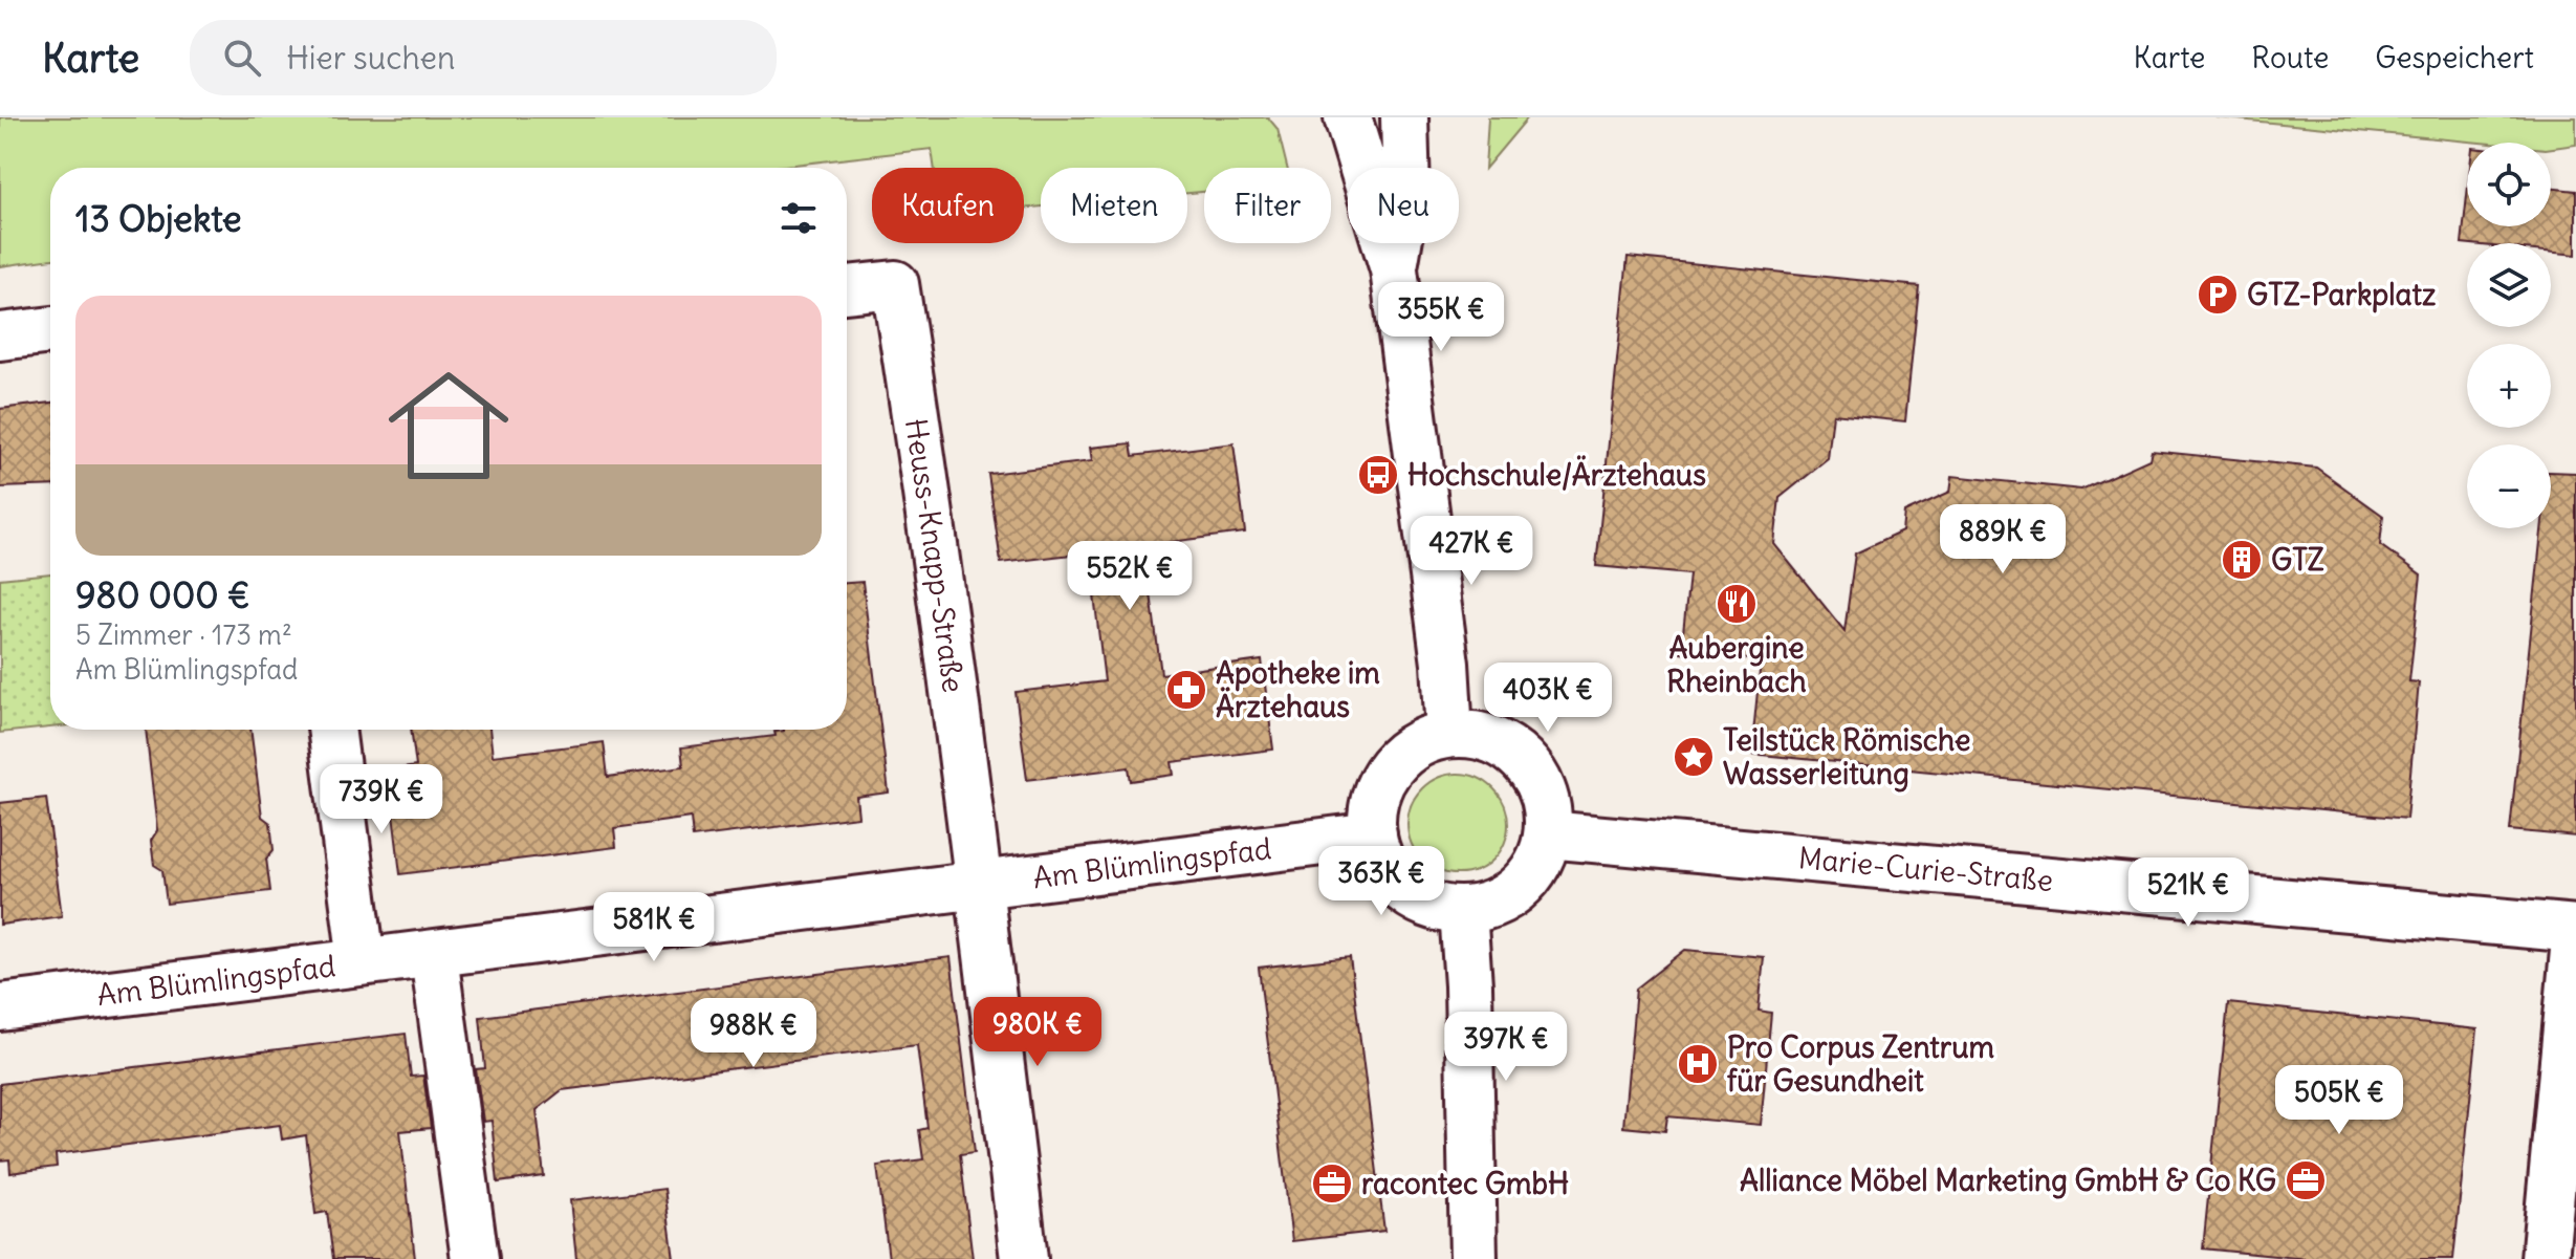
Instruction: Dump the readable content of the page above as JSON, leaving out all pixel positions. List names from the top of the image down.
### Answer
{
  "streets": {
    "street": ["Heuss-Knapp-Straße", "Am Blümlingspfad", "Marie-Curie-Straße"]
  },
  "crossings": [
    ["Heuss-Knapp-Straße", "Am Blümlingspfad"],
    ["Am Blümlingspfad", "Marie-Curie-Straße"]
  ],
  "places": {
    "parking": ["GTZ-Parkplatz"],
    "bus stop": ["Hochschule/Ärztehaus"],
    "building": ["GTZ"],
    "restaurant": ["Aubergine Rheinbach"],
    "pharmacy": ["Apotheke im Ärztehaus"],
    "place": ["Teilstück Römische Wasserleitung"],
    "hospital": ["Pro Corpus Zentrum für Gesundheit"],
    "office": ["Alliance Möbel Marketing GmbH & Co KG", "racontec GmbH"]
  },
  "page": {
    "header": "Karte",
    "search": "Hier suchen",
    "nav": ["Karte", "Route", "Gespeichert"],
    "map_buttons": ["+", "−"],
    "chip": [
      "Kaufen",
      "Mieten",
      "Filter",
      "Neu"
    ],
    "heading": "13 Objekte",
    "list": [
      {
        "name": "980 000 €",
        "note": "5 Zimmer · 173 m² · Am Blümlingspfad"
      }
    ],
    "price": [
      "355K €",
      "889K €",
      "427K €",
      "552K €",
      "403K €",
      "739K €",
      "363K €",
      "521K €",
      "581K €",
      "980K €",
      "988K €",
      "397K €",
      "505K €"
    ]
  }
}
